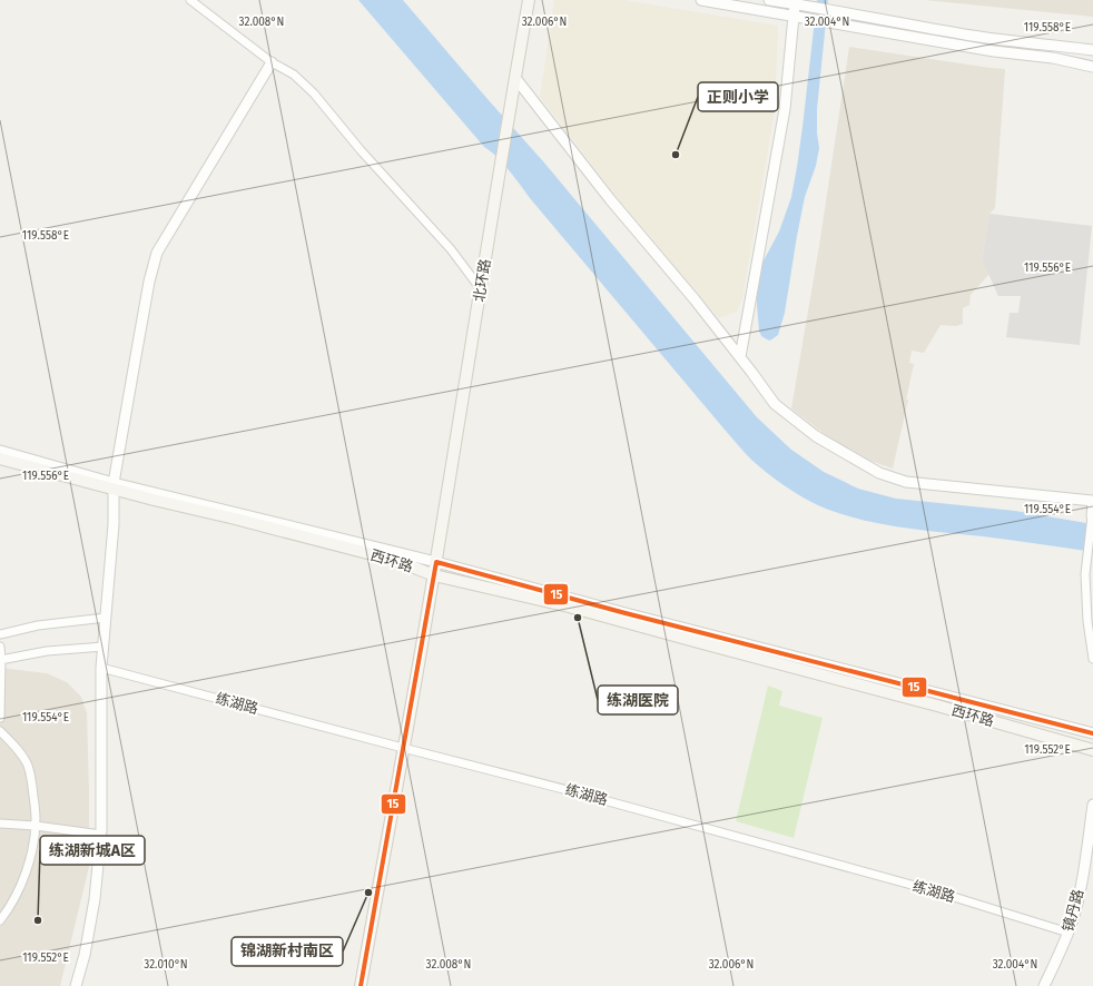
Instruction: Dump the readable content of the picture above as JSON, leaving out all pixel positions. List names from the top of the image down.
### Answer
{
  "streets": {
    "main road": ["北环路", "西环路"],
    "street": ["练湖路", "镇丹路"]
  },
  "crossings": [
    ["北环路", "西环路"],
    ["北环路", "练湖路"],
    ["练湖路", "镇丹路"]
  ],
  "places": [
    "正则小学",
    "练湖医院",
    "锦湖新村南区",
    "练湖新城A区"
  ],
  "lines": ["transit line 15"],
  "coordinates": [
    "32.008°N",
    "32.006°N",
    "32.004°N",
    "119.558°E",
    "119.556°E",
    "119.554°E",
    "119.552°E",
    "32.010°N"
  ]
}
